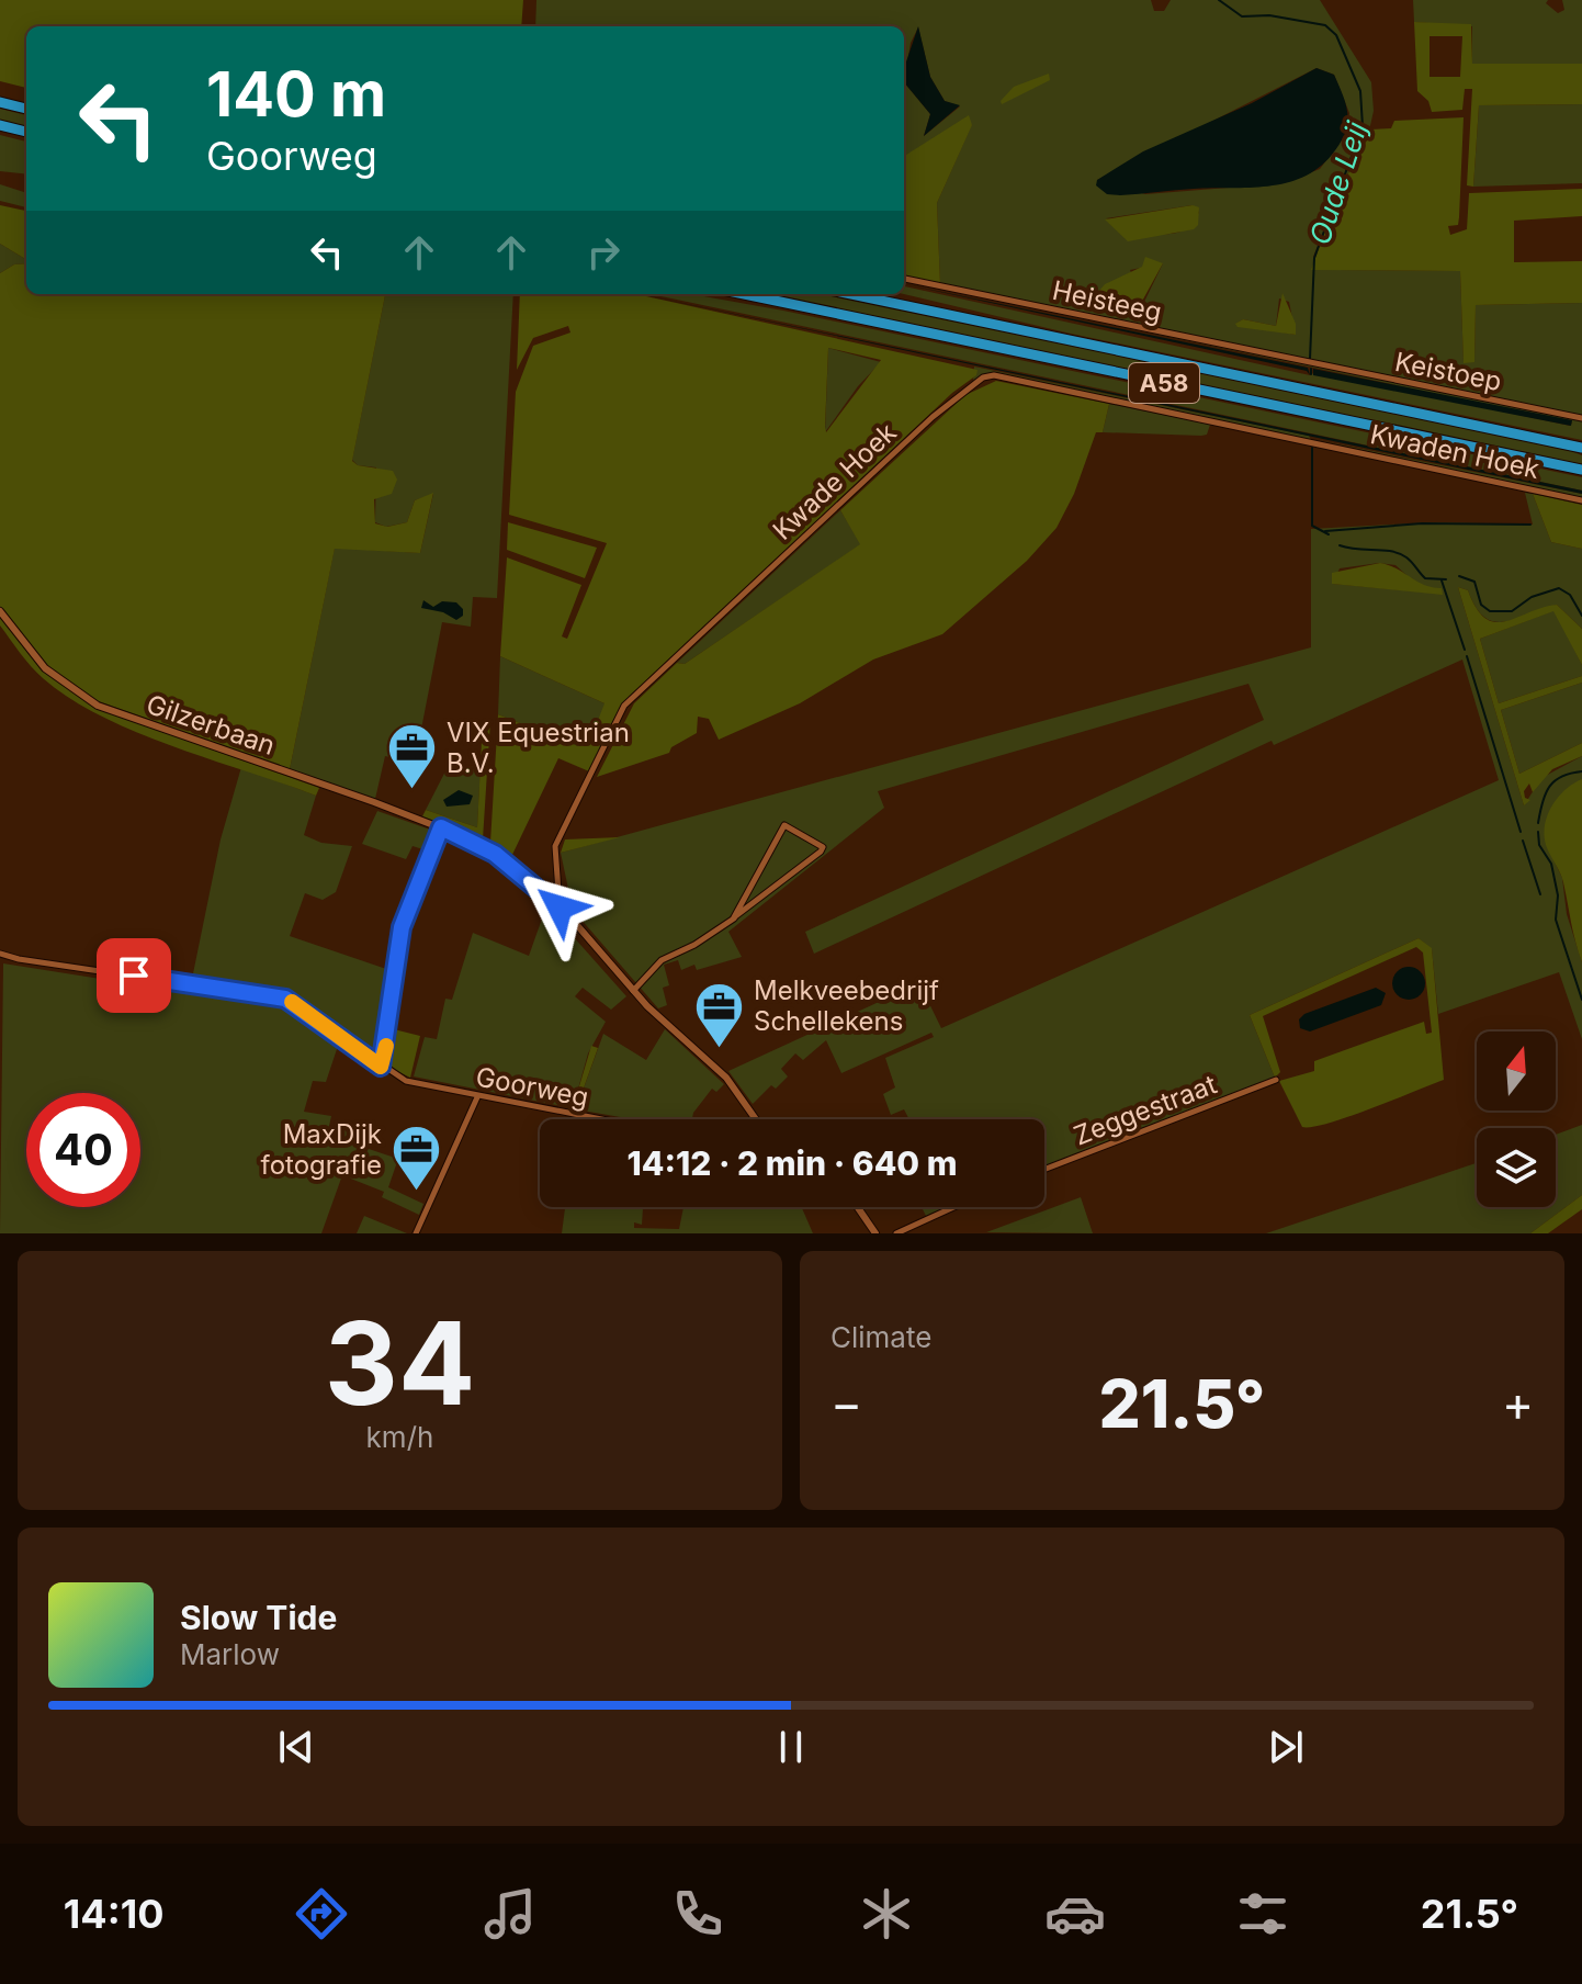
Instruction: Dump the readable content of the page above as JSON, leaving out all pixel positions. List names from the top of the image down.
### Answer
{
  "streets": {
    "highway": ["A58"],
    "street": [
      "Heisteeg",
      "Keistoep",
      "Kwaden Hoek",
      "Kwade Hoek",
      "Gilzerbaan",
      "Goorweg",
      "Zeggestraat"
    ]
  },
  "crossings": [
    ["Heisteeg", "Keistoep"],
    ["Kwaden Hoek", "Kwade Hoek"],
    ["Kwade Hoek", "Gilzerbaan"]
  ],
  "water": ["Oude Leij"],
  "places": {
    "office": ["VIX Equestrian B.V.", "Melkveebedrijf Schellekens", "MaxDijk fotografie"]
  },
  "north": "top",
  "page": {
    "turn": ["140 m", "Goorweg"],
    "limit": "40",
    "trip": "14:12 · 2 min · 640 m",
    "tile": [
      ["34", "km/h"],
      "Climate"
    ],
    "heat": ["−", "21.5°", "+"],
    "song": ["Slow Tide", "Marlow"],
    "tabs": ["14:10", "21.5°"]
  }
}
